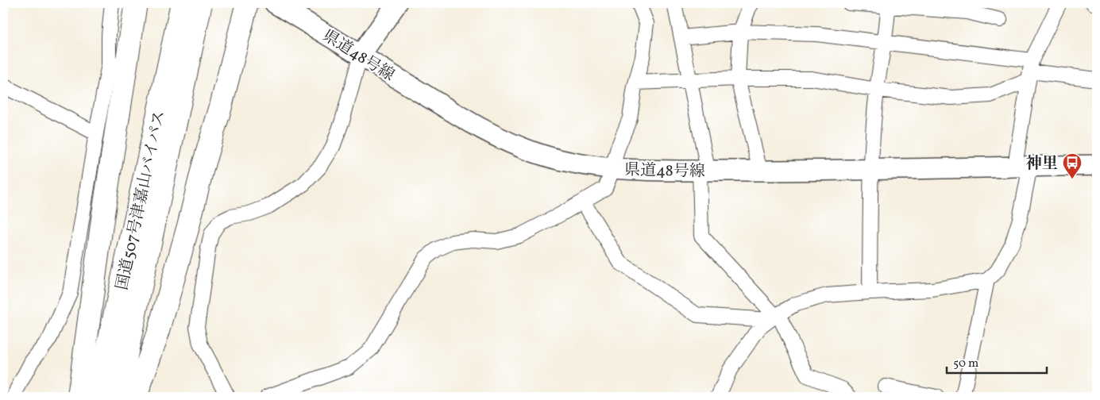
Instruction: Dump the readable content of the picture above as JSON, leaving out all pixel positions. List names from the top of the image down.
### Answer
{
  "streets": {
    "highway": ["国道507号津嘉山バイパス"],
    "main road": ["県道48号線"]
  },
  "places": {
    "bus stop": ["神里"]
  },
  "scale_bar": "50 m"
}
